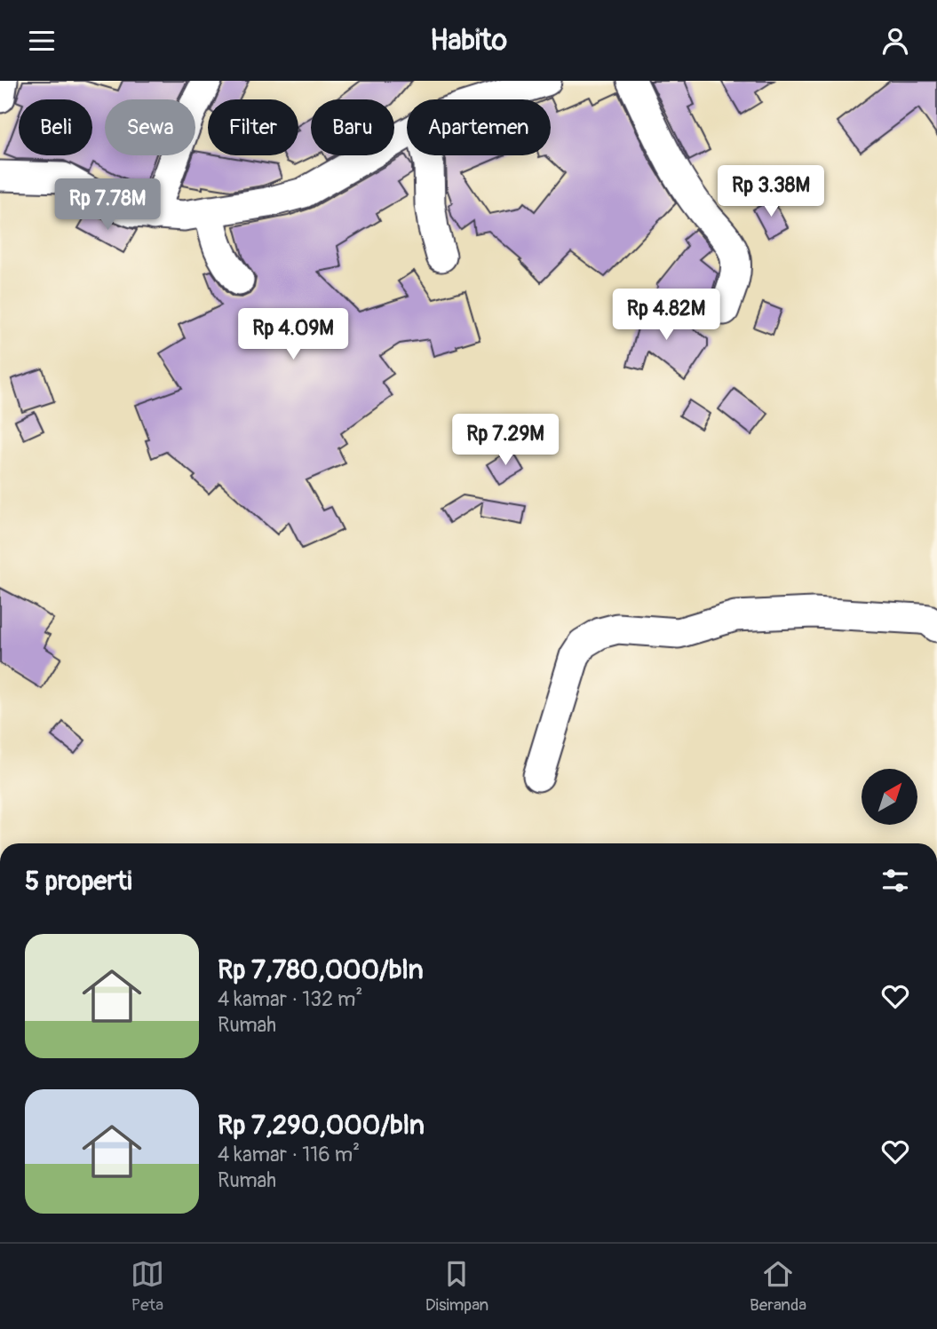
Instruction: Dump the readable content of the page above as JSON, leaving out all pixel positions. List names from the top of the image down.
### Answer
{
  "north": "top right",
  "page": {
    "header": "Habito",
    "chip": [
      "Beli",
      "Sewa",
      "Filter",
      "Baru",
      "Apartemen"
    ],
    "price": [
      "Rp 3.38M",
      "Rp 7.78M",
      "Rp 4.82M",
      "Rp 4.09M",
      "Rp 7.29M"
    ],
    "heading": "5 properti",
    "list": [
      {
        "name": "Rp 7,780,000/bln",
        "note": "4 kamar · 132 m² · Rumah"
      },
      {
        "name": "Rp 7,290,000/bln",
        "note": "4 kamar · 116 m² · Rumah"
      }
    ],
    "tabs": ["Peta", "Disimpan", "Beranda"]
  }
}
